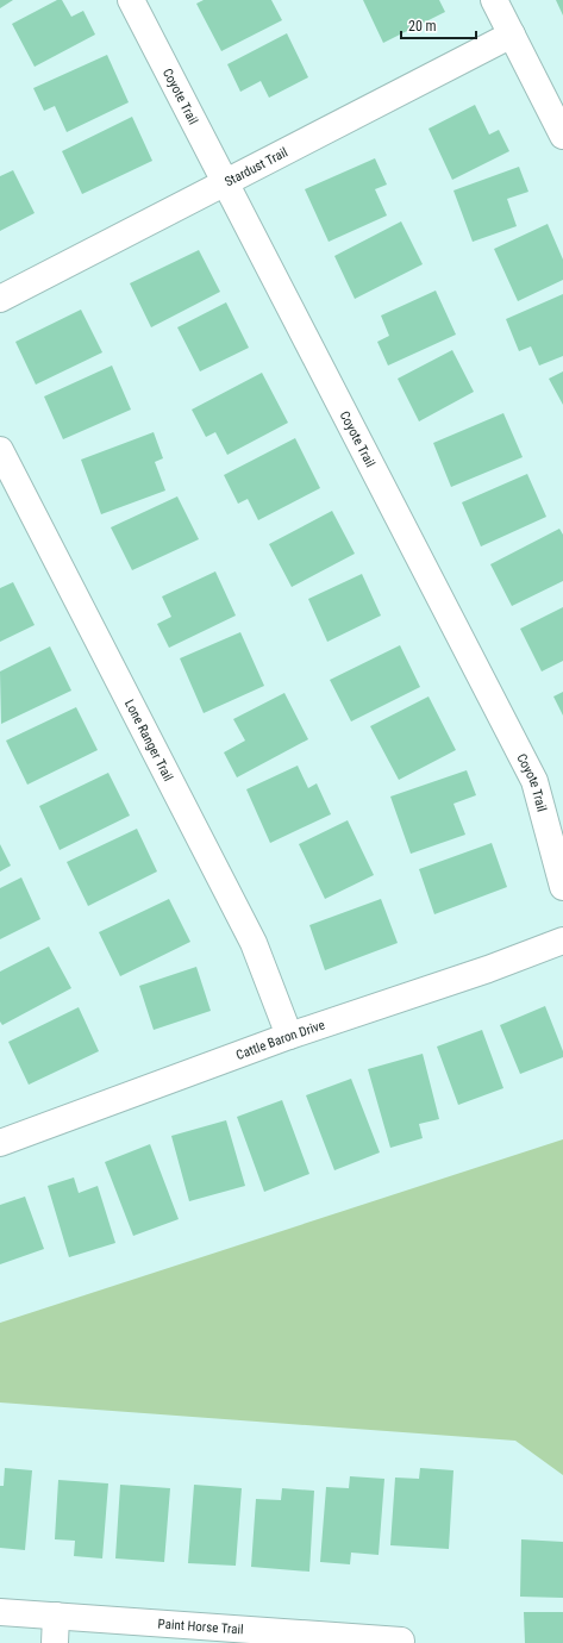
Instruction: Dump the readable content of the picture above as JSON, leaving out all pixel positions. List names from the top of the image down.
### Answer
{
  "streets": {
    "street": [
      "Coyote Trail",
      "Stardust Trail",
      "Lone Ranger Trail",
      "Cattle Baron Drive",
      "Paint Horse Trail"
    ]
  },
  "crossings": [
    ["Coyote Trail", "Stardust Trail"],
    ["Lone Ranger Trail", "Cattle Baron Drive"]
  ],
  "scale_bar": "20 m"
}
